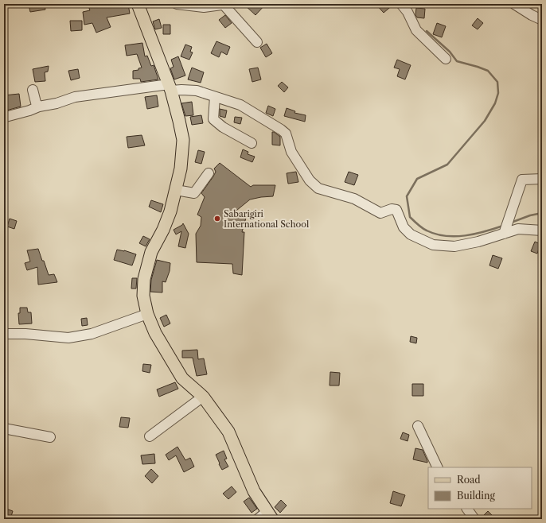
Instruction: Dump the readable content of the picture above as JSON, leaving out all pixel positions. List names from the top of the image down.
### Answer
{
  "places": ["Sabarigiri International School"],
  "legend": ["Road", "Building"]
}
